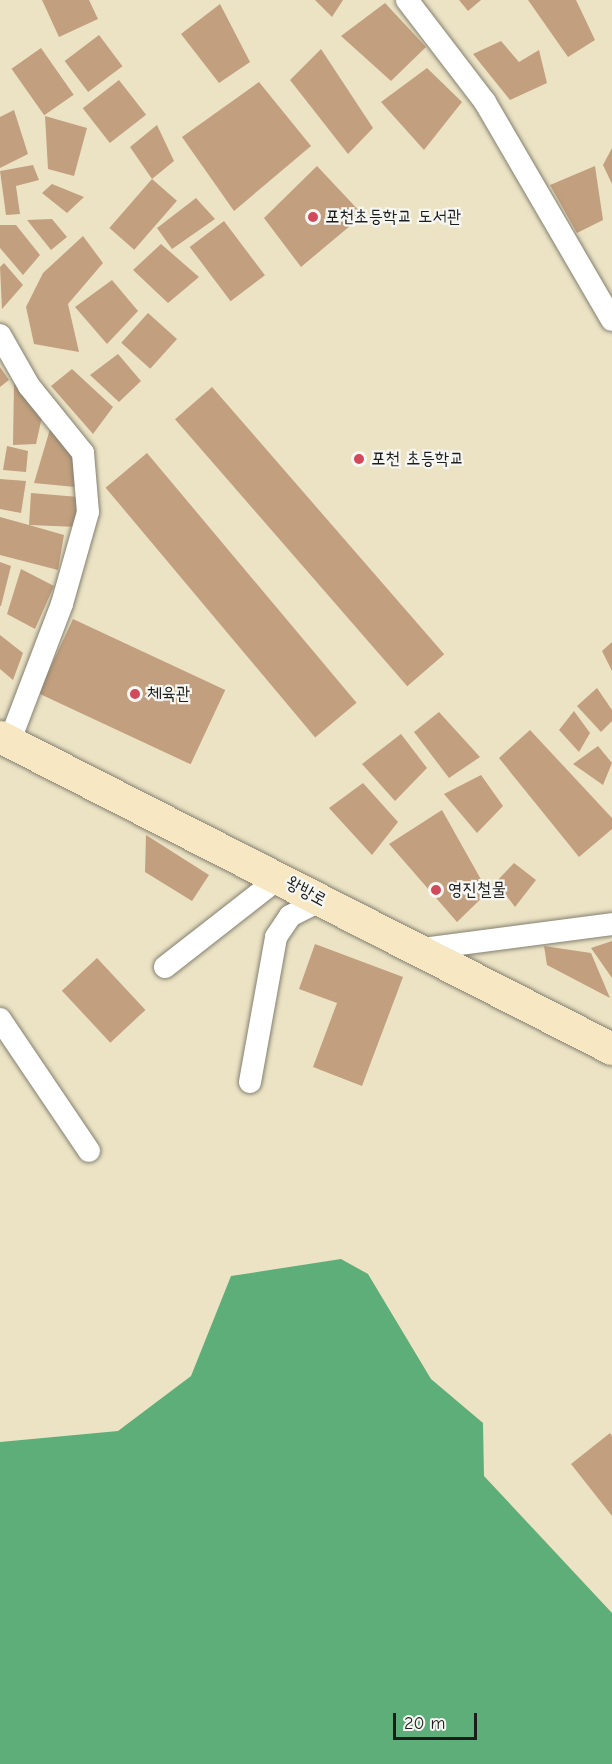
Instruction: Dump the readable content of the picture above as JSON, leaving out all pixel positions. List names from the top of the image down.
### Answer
{
  "streets": {
    "main road": ["왕방로"]
  },
  "places": [
    "포천초등학교 도서관",
    "포천 초등학교",
    "체육관",
    "영진철물"
  ],
  "scale_bar": "20 m"
}
